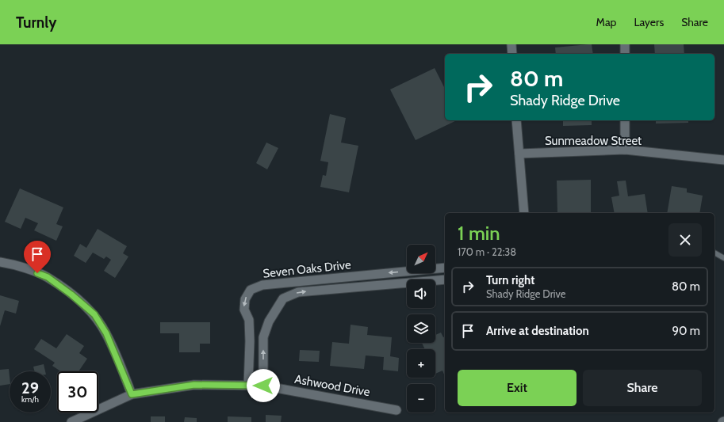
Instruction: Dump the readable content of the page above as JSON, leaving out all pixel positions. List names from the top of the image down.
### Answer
{
  "streets": {
    "street": ["Sunmeadow Street", "Seven Oaks Drive", "Ashwood Drive"]
  },
  "crossings": [
    ["Seven Oaks Drive", "Ashwood Drive"]
  ],
  "north": "top right",
  "page": {
    "header": "Turnly",
    "nav": ["Map", "Layers", "Share"],
    "turn": ["80 m", "Shady Ridge Drive"],
    "heading": ["1 min", "170 m · 22:38"],
    "map_buttons": ["+", "−"],
    "list": [
      {
        "name": "Turn right",
        "note": "Shady Ridge Drive",
        "value": "80 m"
      },
      {
        "name": "Arrive at destination",
        "value": "90 m"
      }
    ],
    "buttons": ["Exit", "Share"],
    "speed": "29 km/h",
    "limit": "30"
  }
}
